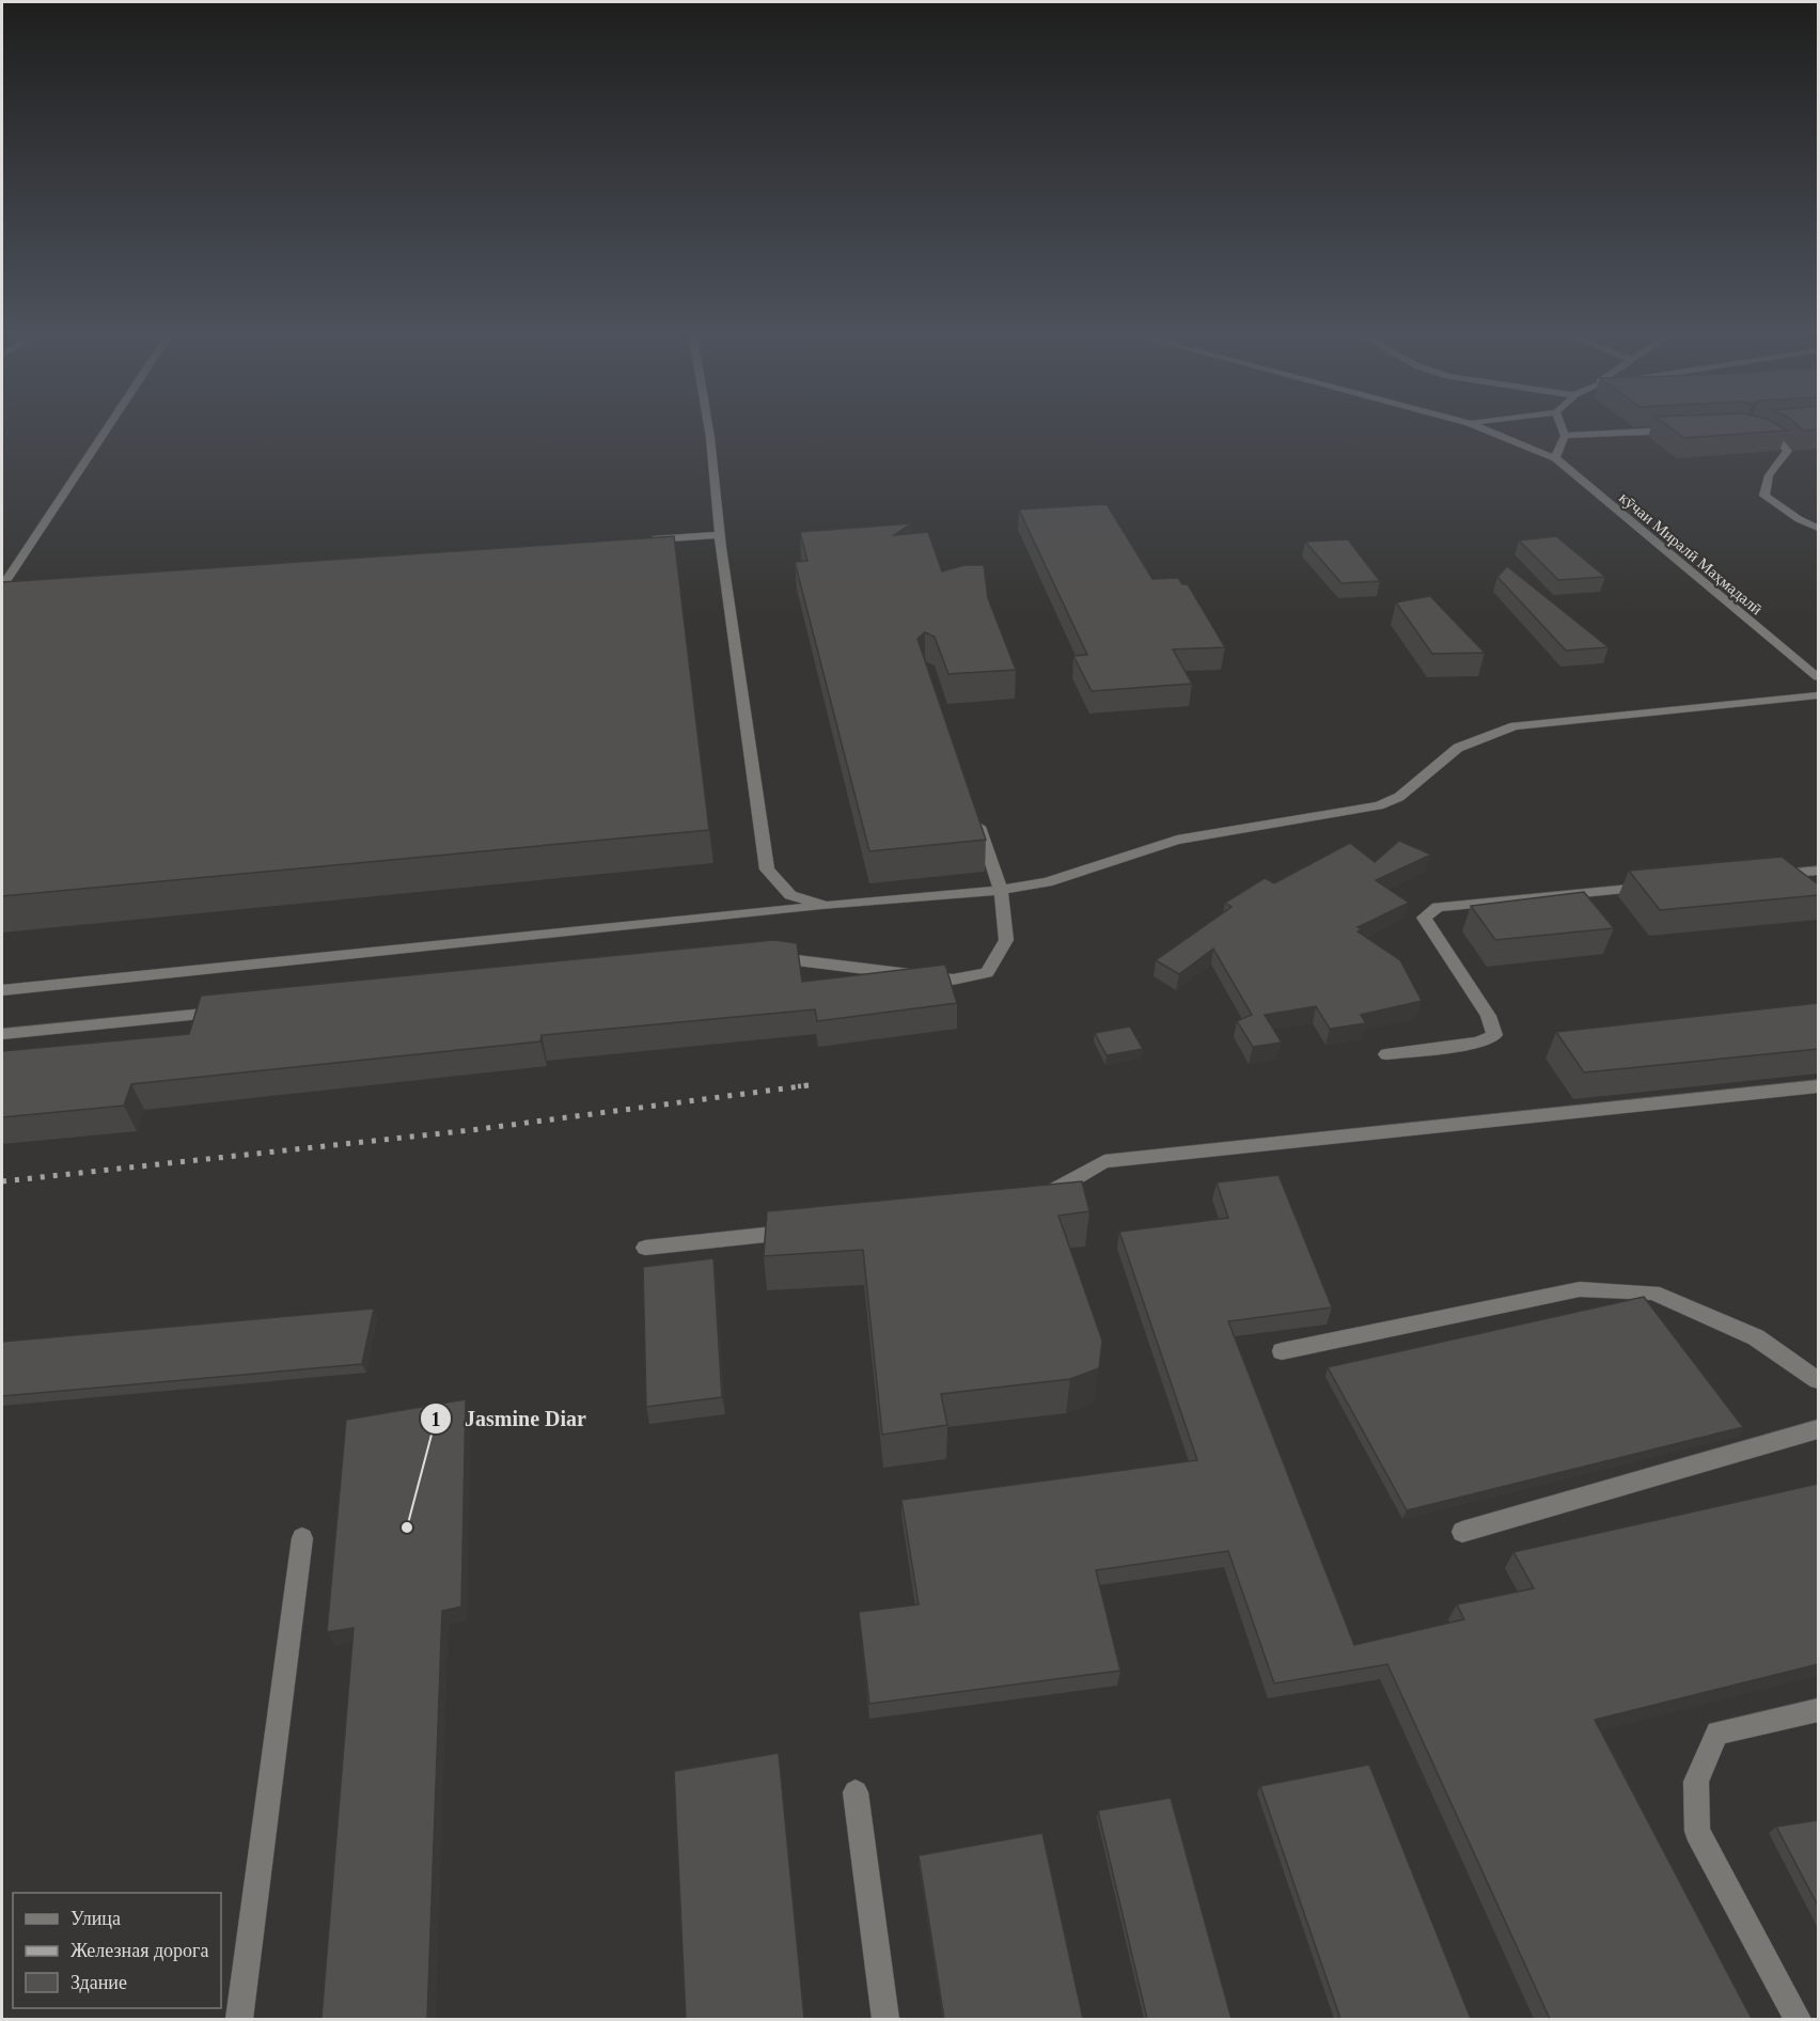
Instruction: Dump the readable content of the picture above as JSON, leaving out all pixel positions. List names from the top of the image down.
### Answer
{
  "streets": {
    "street": ["кӯчаи Миралӣ Маҳмадалӣ"]
  },
  "places": ["Jasmine Diar"],
  "legend": ["Улица", "Железная дорога", "Здание"]
}
